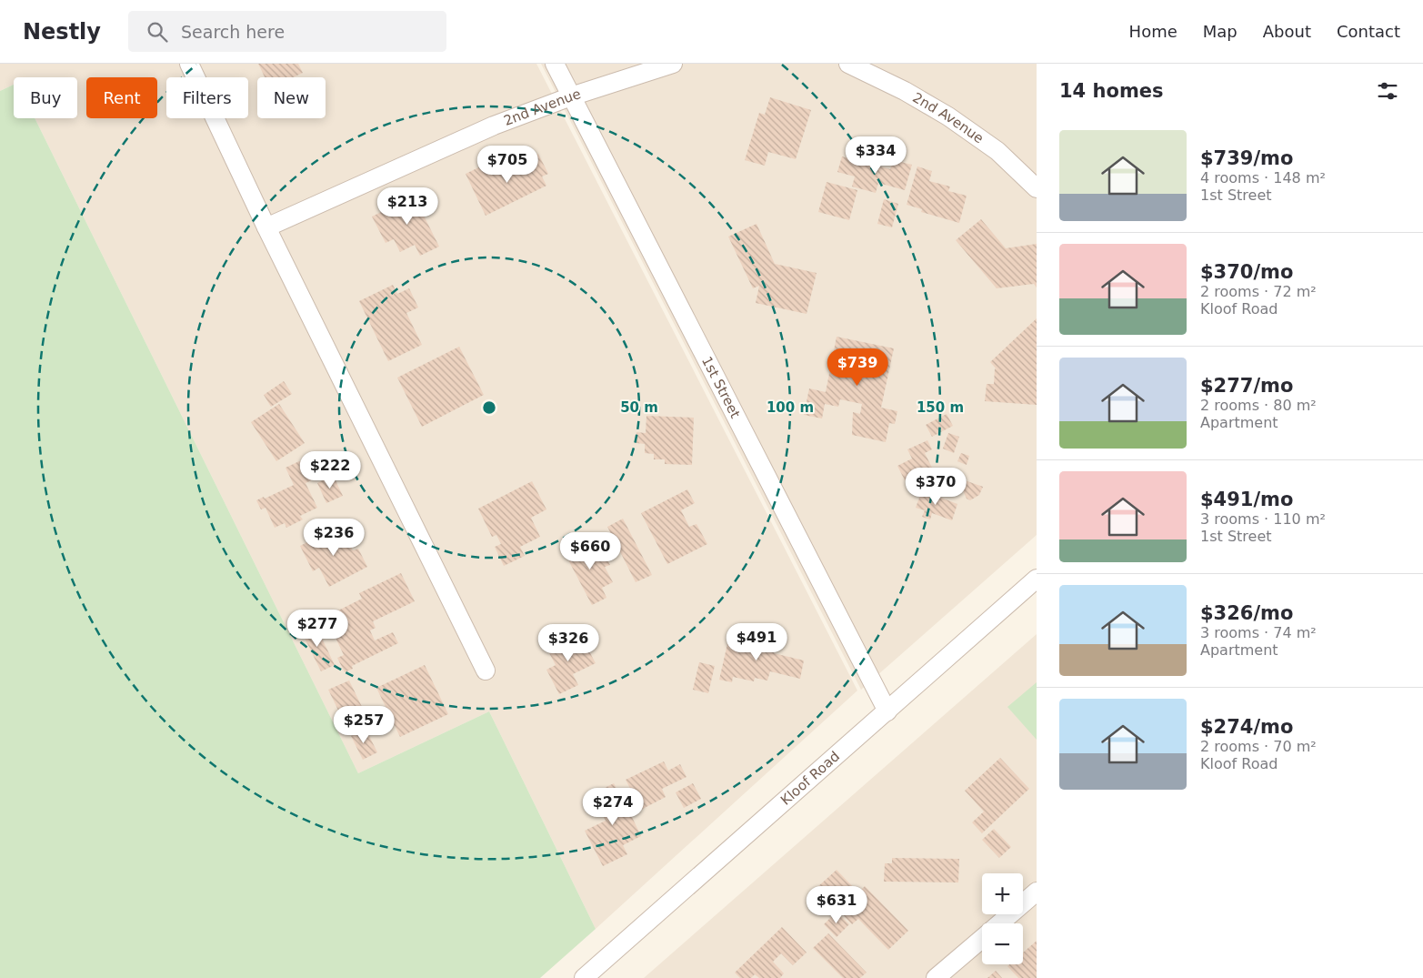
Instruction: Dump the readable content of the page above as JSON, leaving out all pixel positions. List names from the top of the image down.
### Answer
{
  "streets": {
    "street": ["2nd Avenue", "1st Street", "Kloof Road"]
  },
  "crossings": [
    ["2nd Avenue", "1st Street"],
    ["1st Street", "Kloof Road"]
  ],
  "page": {
    "header": "Nestly",
    "search": "Search here",
    "nav": [
      "Home",
      "Map",
      "About",
      "Contact"
    ],
    "heading": "14 homes",
    "chip": [
      "Buy",
      "Rent",
      "Filters",
      "New"
    ],
    "list": [
      {
        "name": "$739/mo",
        "note": "4 rooms · 148 m² · 1st Street"
      },
      {
        "name": "$370/mo",
        "note": "2 rooms · 72 m² · Kloof Road"
      },
      {
        "name": "$277/mo",
        "note": "2 rooms · 80 m² · Apartment"
      },
      {
        "name": "$491/mo",
        "note": "3 rooms · 110 m² · 1st Street"
      },
      {
        "name": "$326/mo",
        "note": "3 rooms · 74 m² · Apartment"
      },
      {
        "name": "$274/mo",
        "note": "2 rooms · 70 m² · Kloof Road"
      }
    ],
    "price": [
      "$334",
      "$705",
      "$213",
      "$739",
      "$222",
      "$370",
      "$236",
      "$660",
      "$277",
      "$491",
      "$326",
      "$257",
      "$274",
      "$631"
    ],
    "map_buttons": ["+", "−"]
  },
  "rings": ["50 m", "100 m", "150 m"]
}
